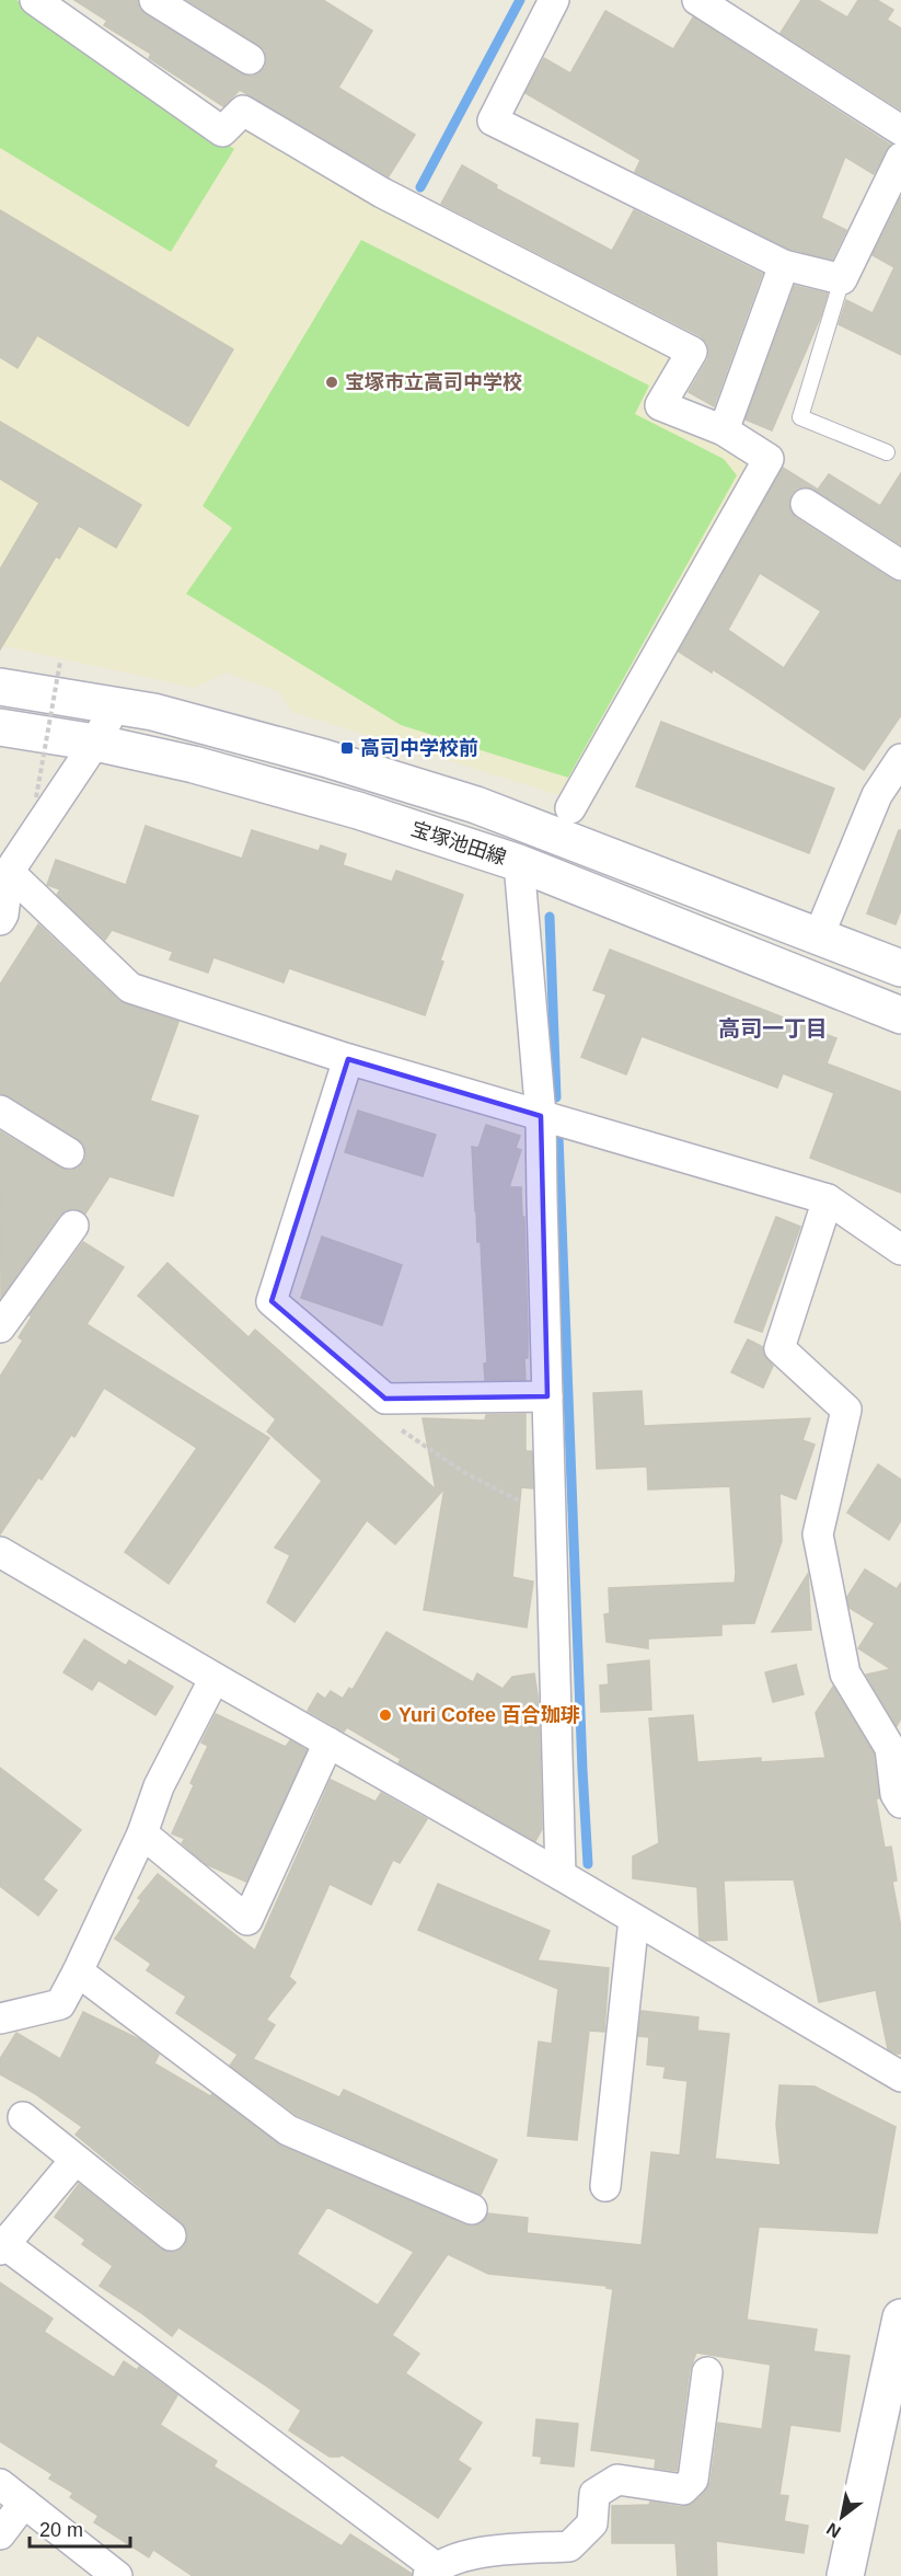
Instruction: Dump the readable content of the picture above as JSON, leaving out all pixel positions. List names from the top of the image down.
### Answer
{
  "streets": {
    "street": ["宝塚池田線"]
  },
  "districts": ["高司一丁目"],
  "places": {
    "other": ["宝塚市立高司中学校", "Yuri Cofee 百合珈琲"],
    "transit": ["高司中学校前"]
  },
  "scale_bar": "20 m",
  "north": "bottom left"
}
